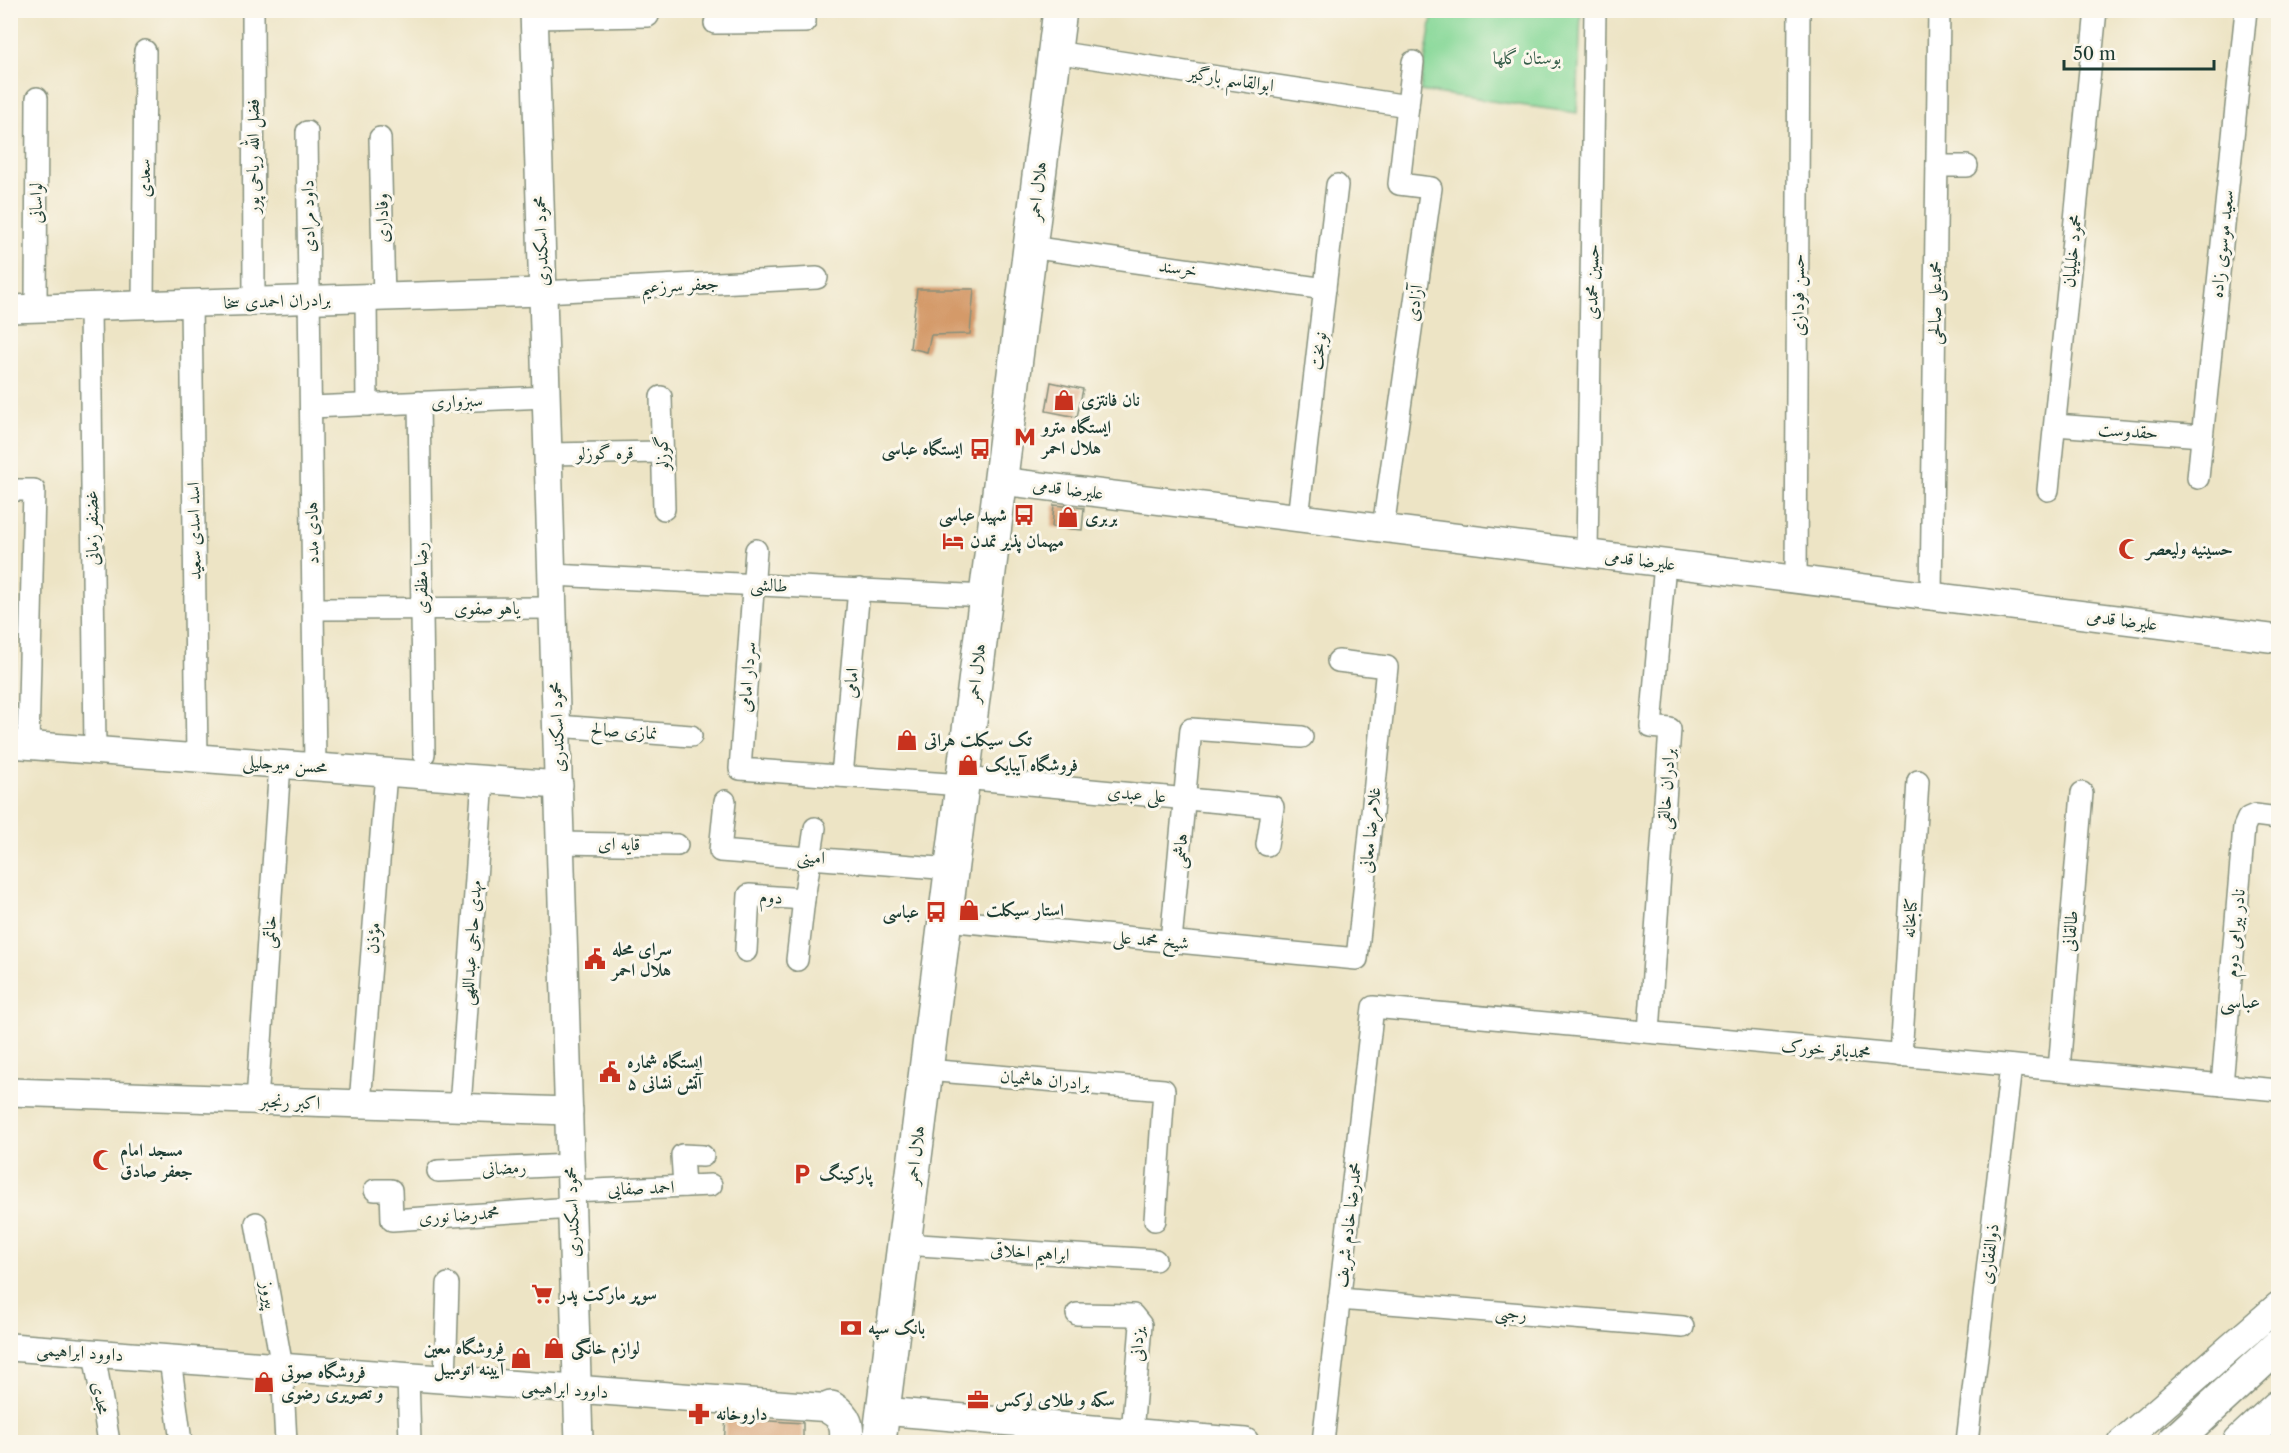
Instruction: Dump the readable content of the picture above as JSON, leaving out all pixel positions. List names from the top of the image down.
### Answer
{
  "streets": {
    "main road": ["هلال احمر"],
    "street": [
      "ابوالقاسم بارگیر",
      "فضل الله ریاحی پور",
      "سعدی",
      "لواسانی",
      "داود مرادی",
      "وفاداری",
      "محمود اسکندری",
      "سعید موسوی زاده",
      "محمود خلیلیان",
      "خرسند",
      "حسین محمدی",
      "جعفر سرزعیم",
      "حسن فودازی",
      "برادران احمدی سخا",
      "آزادی",
      "محمدعلی صالحی",
      "نوبخت",
      "سبزواری",
      "حقدوست",
      "قره گوزلو",
      "گوزلو",
      "علیرضا قدمی",
      "غضنفر زمانی",
      "اسد اسدی سعید",
      "هادی مدد",
      "رضا مظفری",
      "طالشی",
      "یاهو صفوی",
      "سردار امامی",
      "امامی",
      "نمازی صالح",
      "محسن میرجلیلی",
      "برادران خالقی",
      "علی عبدی",
      "غلامرضا معانی",
      "قایه ای",
      "هاشمی",
      "امینی",
      "دوم",
      "کتابخانه",
      "طالقانی",
      "خاتمی",
      "نادر بیرامی دوم",
      "مؤذن",
      "شیخ محمد علی",
      "مهدی حاجی عبداللهی",
      "محمدباقر خورک",
      "برادران هاشمیان",
      "اکبر رنجبر",
      "رمضانی",
      "احمد صفایی",
      "محمدرضا نوری",
      "محمدرضا خادم شریف",
      "ابراهیم اخلاقی",
      "ذوالفقاری",
      "پیروز",
      "رجبی",
      "یزدانی",
      "داوود ابراهیمی",
      "مجدی"
    ]
  },
  "crossings": [
    ["ابوالقاسم بارگیر", "هلال احمر"],
    ["ابوالقاسم بارگیر", "آزادی"],
    ["فضل الله ریاحی پور", "برادران احمدی سخا"],
    ["سعدی", "برادران احمدی سخا"],
    ["هلال احمر", "خرسند"],
    ["هلال احمر", "علیرضا قدمی"],
    ["هلال احمر", "طالشی"],
    ["هلال احمر", "علی عبدی"],
    ["هلال احمر", "امینی"],
    ["هلال احمر", "شیخ محمد علی"],
    ["هلال احمر", "برادران هاشمیان"],
    ["هلال احمر", "ابراهیم اخلاقی"],
    ["لواسانی", "برادران احمدی سخا"],
    ["داود مرادی", "برادران احمدی سخا"],
    ["داود مرادی", "هادی مدد"],
    ["وفاداری", "برادران احمدی سخا"],
    ["محمود اسکندری", "جعفر سرزعیم"],
    ["محمود اسکندری", "برادران احمدی سخا"],
    ["محمود اسکندری", "سبزواری"],
    ["محمود اسکندری", "قره گوزلو"],
    ["محمود اسکندری", "طالشی"],
    ["محمود اسکندری", "یاهو صفوی"],
    ["محمود اسکندری", "نمازی صالح"],
    ["محمود اسکندری", "محسن میرجلیلی"],
    ["محمود اسکندری", "قایه ای"],
    ["محمود اسکندری", "اکبر رنجبر"],
    ["محمود اسکندری", "رمضانی"],
    ["محمود اسکندری", "احمد صفایی"],
    ["محمود اسکندری", "محمدرضا نوری"],
    ["محمود اسکندری", "داوود ابراهیمی"],
    ["سعید موسوی زاده", "حقدوست"],
    ["محمود خلیلیان", "حقدوست"],
    ["خرسند", "نوبخت"],
    ["حسین محمدی", "علیرضا قدمی"],
    ["جعفر سرزعیم", "برادران احمدی سخا"],
    ["حسن فودازی", "علیرضا قدمی"],
    ["برادران احمدی سخا", "غضنفر زمانی"],
    ["برادران احمدی سخا", "اسد اسدی سعید"],
    ["برادران احمدی سخا", "هادی مدد"],
    ["آزادی", "علیرضا قدمی"],
    ["محمدعلی صالحی", "علیرضا قدمی"],
    ["نوبخت", "علیرضا قدمی"],
    ["سبزواری", "هادی مدد"],
    ["سبزواری", "رضا مظفری"],
    ["قره گوزلو", "گوزلو"],
    ["علیرضا قدمی", "برادران خالقی"],
    ["غضنفر زمانی", "محسن میرجلیلی"],
    ["اسد اسدی سعید", "محسن میرجلیلی"],
    ["هادی مدد", "یاهو صفوی"],
    ["هادی مدد", "محسن میرجلیلی"],
    ["رضا مظفری", "یاهو صفوی"],
    ["طالشی", "سردار امامی"],
    ["طالشی", "امامی"],
    ["سردار امامی", "امامی"],
    ["محسن میرجلیلی", "خاتمی"],
    ["محسن میرجلیلی", "مؤذن"],
    ["محسن میرجلیلی", "مهدی حاجی عبداللهی"],
    ["برادران خالقی", "محمدباقر خورک"],
    ["علی عبدی", "هاشمی"],
    ["غلامرضا معانی", "شیخ محمد علی"],
    ["هاشمی", "شیخ محمد علی"],
    ["امینی", "دوم"],
    ["کتابخانه", "محمدباقر خورک"],
    ["طالقانی", "محمدباقر خورک"],
    ["خاتمی", "اکبر رنجبر"],
    ["نادر بیرامی دوم", "محمدباقر خورک"],
    ["مؤذن", "اکبر رنجبر"],
    ["مهدی حاجی عبداللهی", "اکبر رنجبر"],
    ["محمدباقر خورک", "محمدرضا خادم شریف"],
    ["محمدباقر خورک", "ذوالفقاری"],
    ["رمضانی", "احمد صفایی"],
    ["رمضانی", "محمدرضا نوری"],
    ["احمد صفایی", "محمدرضا نوری"],
    ["محمدرضا خادم شریف", "رجبی"],
    ["پیروز", "داوود ابراهیمی"],
    ["داوود ابراهیمی", "مجدی"]
  ],
  "districts": ["عباسی"],
  "parks": ["بوستان گلها"],
  "places": {
    "shop": [
      "نان فانتزی",
      "بربری",
      "تک سیکلت هراتی",
      "فروشگاه آیبایک",
      "استار سیکلت",
      "لوازم خانگی",
      "فروشگاه معین آیینه اتومبیل",
      "فروشگاه صوتی و تصویری رضوی"
    ],
    "metro station": ["ایستگاه مترو هلال احمر"],
    "bus stop": ["ایستگاه عباسی", "شهید عباسی", "عباسی"],
    "hotel": ["میهمان پذیر تمدن"],
    "mosque": ["حسینیه ولیعصر", "مسجد امام جعفر صادق"],
    "public building": ["سرای محله هلال احمر", "ایستگاه شماره ۵ آتش نشانی"],
    "parking": ["پارکینگ"],
    "supermarket": ["سوپر مارکت پدر"],
    "bank": ["بانک سپه"],
    "office": ["سکه و طلای لوکس"],
    "pharmacy": ["داروخانه"]
  },
  "scale_bar": "50 m"
}
